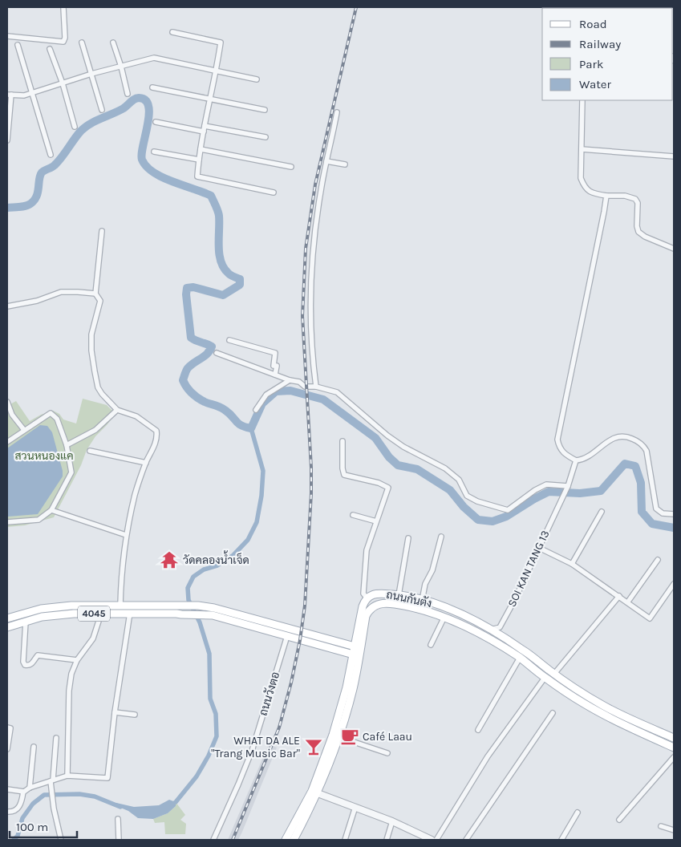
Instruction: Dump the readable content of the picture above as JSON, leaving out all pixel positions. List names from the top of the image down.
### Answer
{
  "streets": {
    "main road": ["ถนนกันตัง", "4045"],
    "street": ["SOI KAN TANG 13", "ถนนวังตอ"]
  },
  "crossings": [
    ["SOI KAN TANG 13", "ถนนกันตัง"],
    ["ถนนกันตัง", "4045"],
    ["4045", "ถนนวังตอ"]
  ],
  "parks": ["สวนหนองแค"],
  "places": {
    "temple": ["วัดคลองน้ำเจ็ด"],
    "cafe": ["Café Laau"],
    "bar": ["WHAT DA ALE \"Trang Music Bar\""]
  },
  "legend": [
    "Road",
    "Railway",
    "Park",
    "Water"
  ],
  "scale_bar": "100 m"
}
